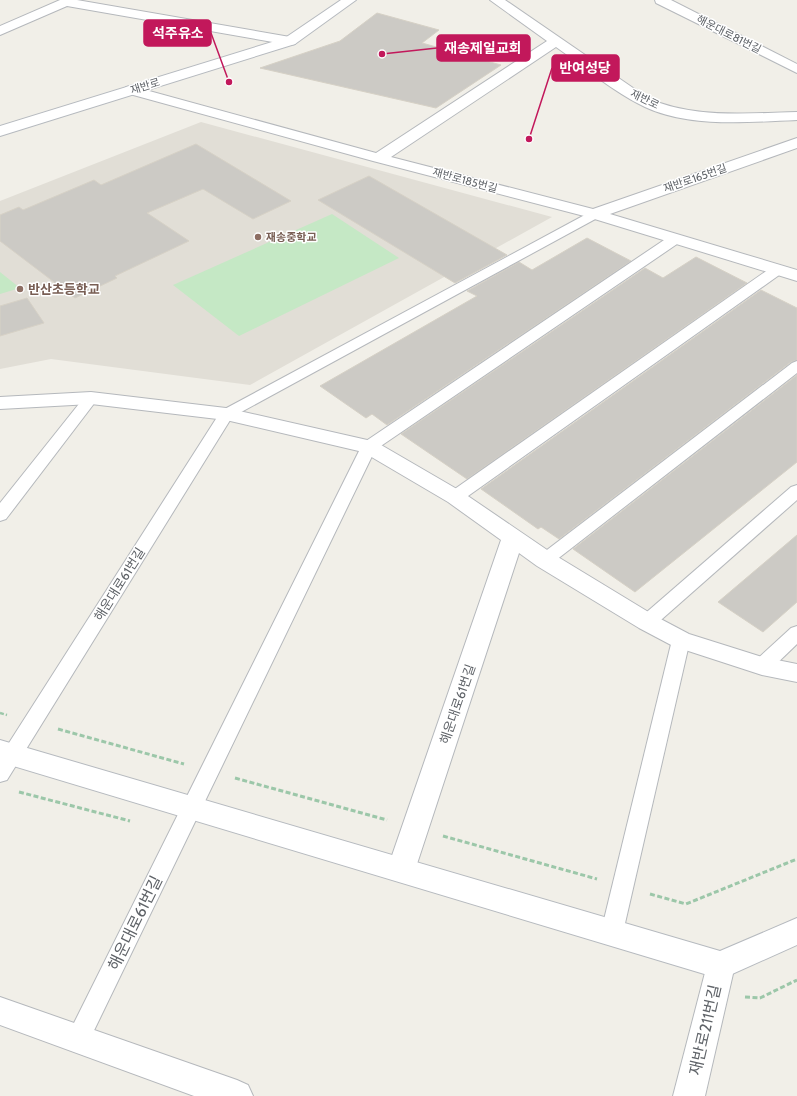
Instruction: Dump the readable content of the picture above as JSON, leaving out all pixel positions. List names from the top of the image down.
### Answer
{
  "streets": {
    "street": [
      "해운대로81번길",
      "재반로",
      "재반로165번길",
      "재반로185번길",
      "해운대로61번길",
      "재반로211번길"
    ]
  },
  "crossings": [
    ["재반로", "재반로185번길"],
    ["재반로165번길", "재반로185번길"],
    ["해운대로61번길", "재반로211번길"]
  ],
  "places": [
    "재송제일교회",
    "석주유소",
    "반여성당",
    "재송중학교",
    "반산초등학교"
  ]
}
